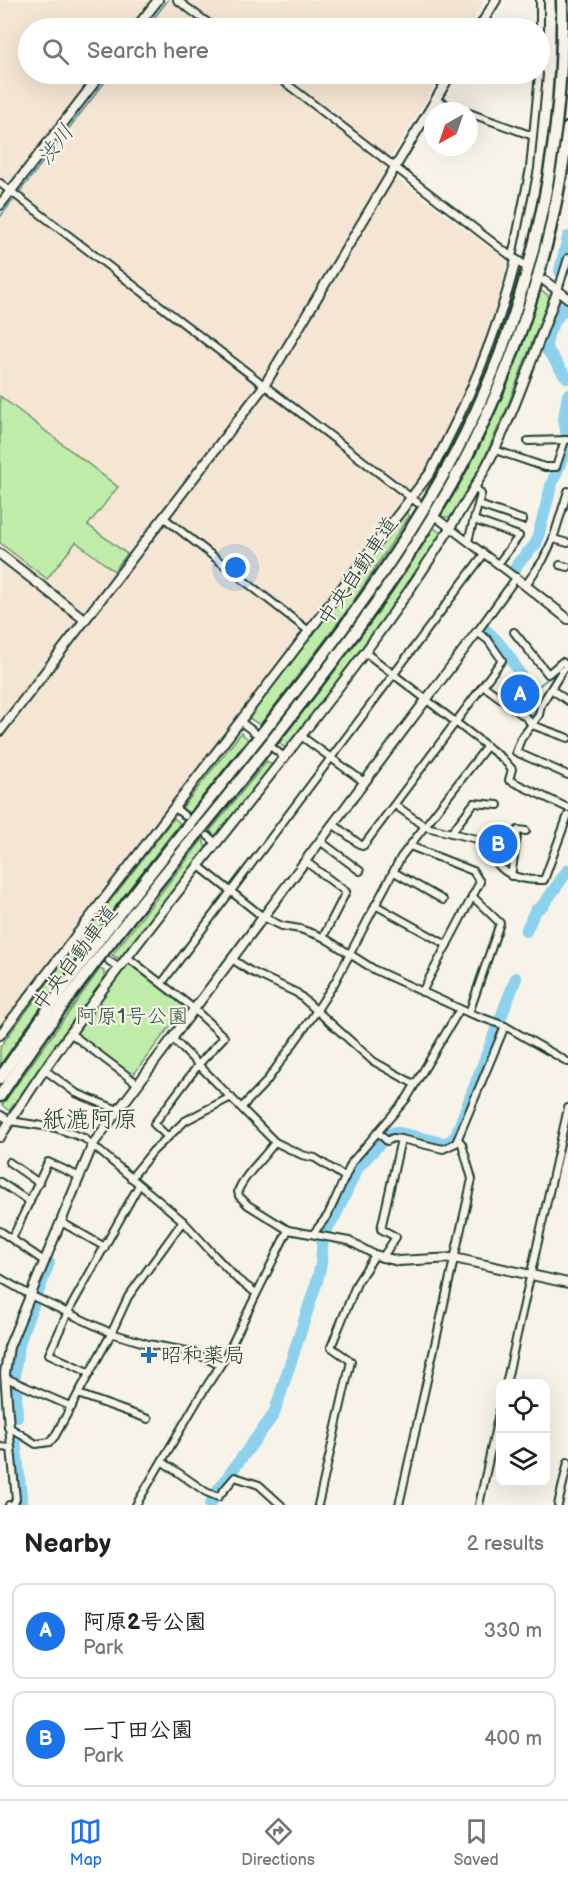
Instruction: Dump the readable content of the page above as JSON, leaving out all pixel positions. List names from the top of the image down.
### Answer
{
  "streets": {
    "highway": ["中央自動車道"]
  },
  "districts": ["紙漉阿原"],
  "water": ["渋川"],
  "parks": ["阿原1号公園"],
  "places": {
    "health": ["昭和薬局"]
  },
  "north": "bottom left",
  "page": {
    "search": "Search here",
    "pins": ["A", "B"],
    "heading": ["Nearby", "2 results"],
    "list": [
      {
        "mark": "A",
        "name": "阿原2号公園",
        "note": "Park",
        "value": "330 m"
      },
      {
        "mark": "B",
        "name": "一丁田公園",
        "note": "Park",
        "value": "400 m"
      }
    ],
    "nav": ["Map", "Directions", "Saved"]
  }
}
